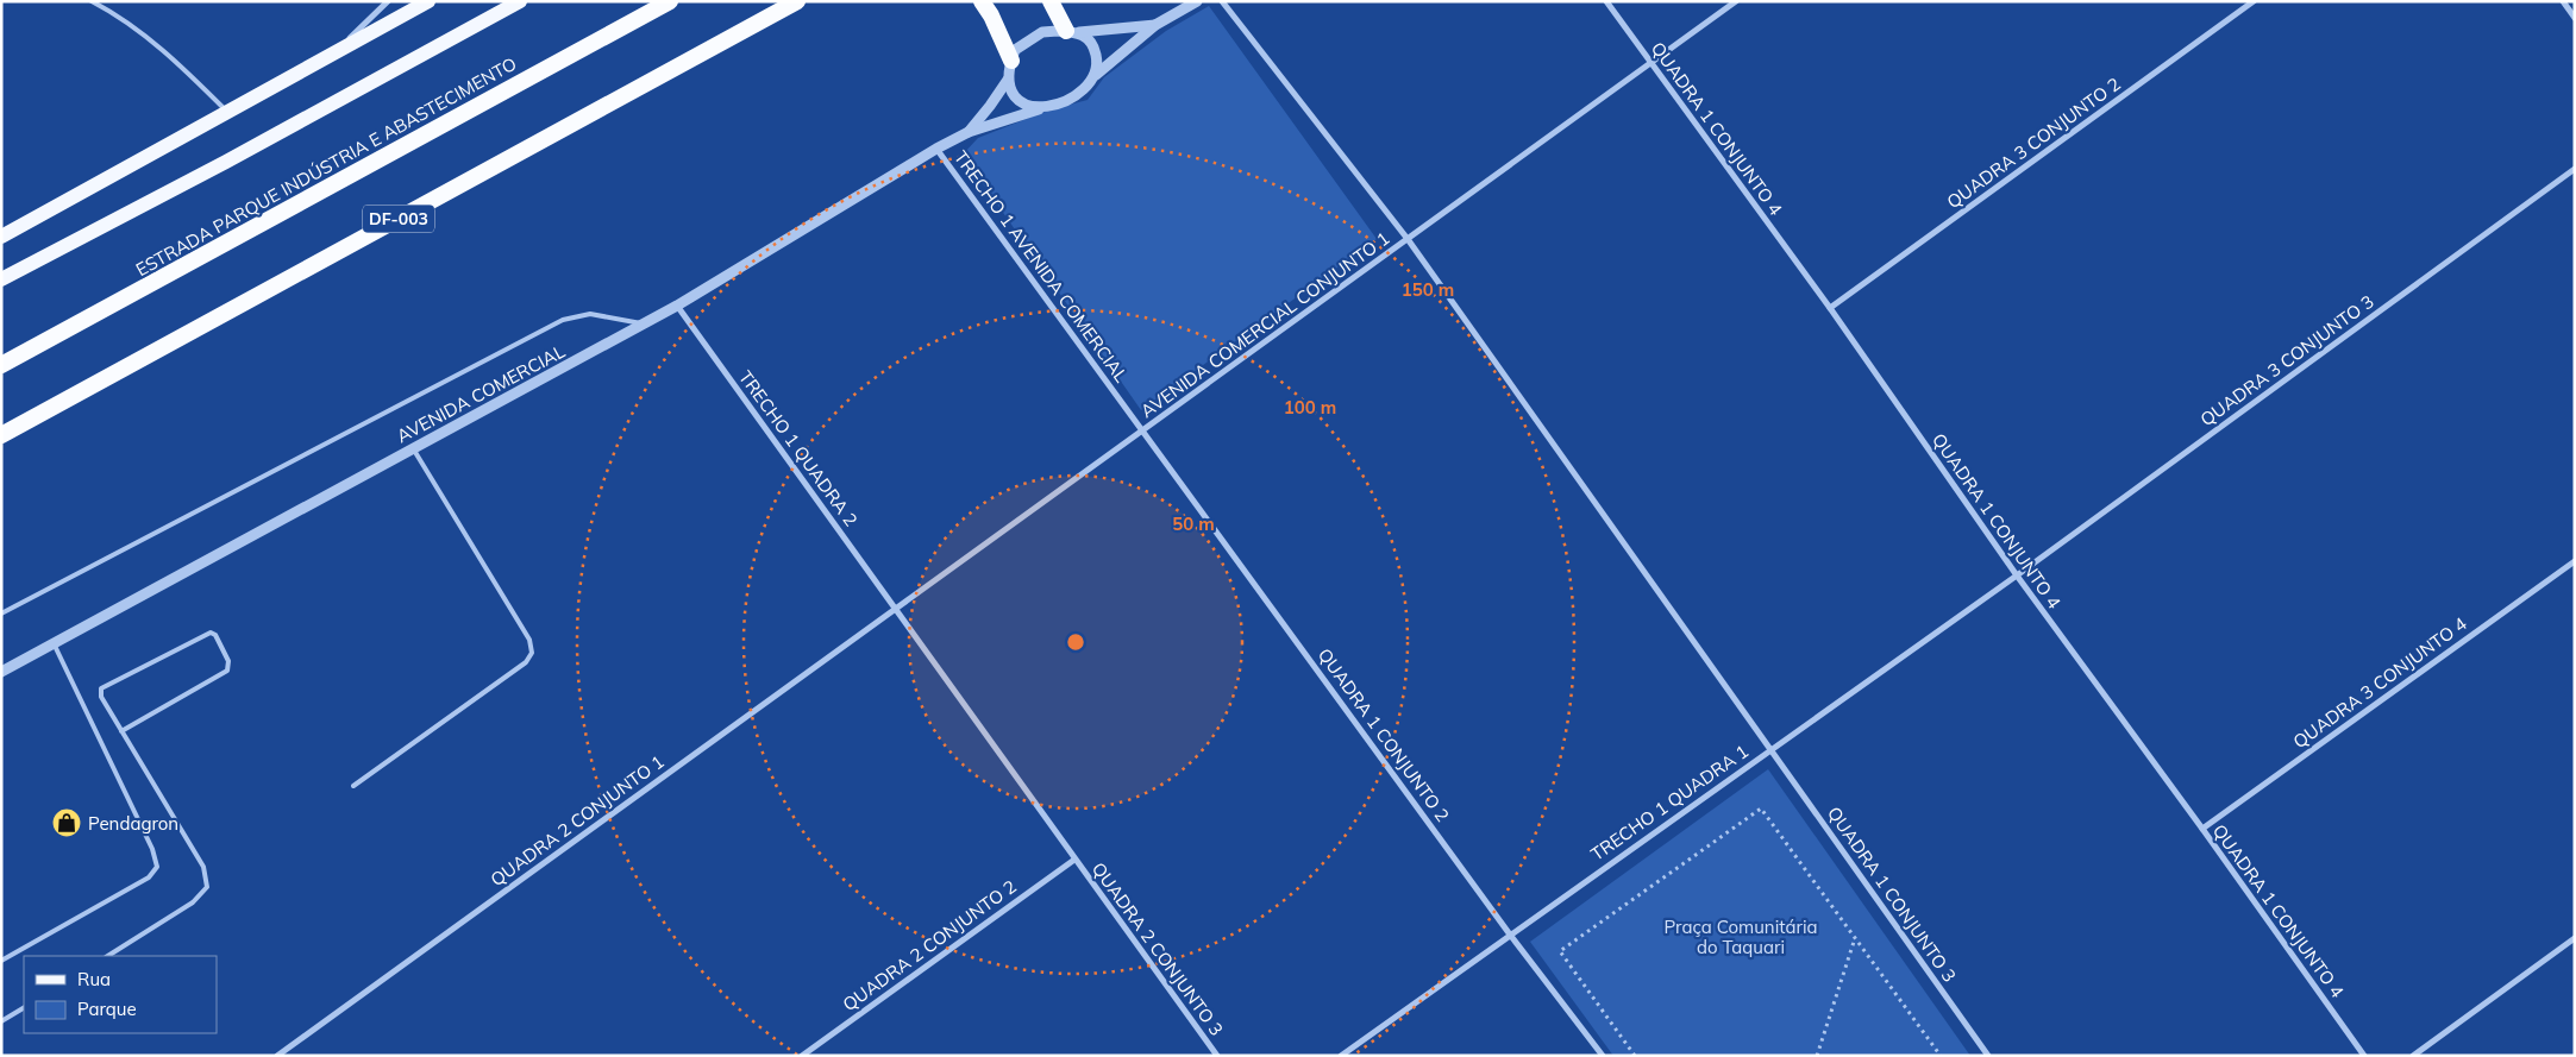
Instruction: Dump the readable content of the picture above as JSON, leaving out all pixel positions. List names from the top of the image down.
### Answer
{
  "streets": {
    "highway": ["ESTRADA PARQUE INDÚSTRIA E ABASTECIMENTO", "DF-003"],
    "street": [
      "QUADRA 1 CONJUNTO 4",
      "QUADRA 3 CONJUNTO 2",
      "TRECHO 1 AVENIDA COMERCIAL",
      "AVENIDA COMERCIAL CONJUNTO 1",
      "QUADRA 3 CONJUNTO 3",
      "AVENIDA COMERCIAL",
      "TRECHO 1 QUADRA 2",
      "QUADRA 3 CONJUNTO 4",
      "QUADRA 1 CONJUNTO 2",
      "TRECHO 1 QUADRA 1",
      "QUADRA 2 CONJUNTO 1",
      "QUADRA 1 CONJUNTO 3",
      "QUADRA 2 CONJUNTO 2",
      "QUADRA 2 CONJUNTO 3"
    ]
  },
  "crossings": [
    ["QUADRA 1 CONJUNTO 4", "QUADRA 3 CONJUNTO 2"],
    ["QUADRA 1 CONJUNTO 4", "AVENIDA COMERCIAL CONJUNTO 1"],
    ["QUADRA 1 CONJUNTO 4", "QUADRA 3 CONJUNTO 3"],
    ["QUADRA 1 CONJUNTO 4", "QUADRA 3 CONJUNTO 4"],
    ["QUADRA 1 CONJUNTO 4", "TRECHO 1 QUADRA 1"],
    ["TRECHO 1 AVENIDA COMERCIAL", "AVENIDA COMERCIAL CONJUNTO 1"],
    ["TRECHO 1 AVENIDA COMERCIAL", "AVENIDA COMERCIAL"],
    ["TRECHO 1 AVENIDA COMERCIAL", "QUADRA 1 CONJUNTO 2"],
    ["AVENIDA COMERCIAL CONJUNTO 1", "TRECHO 1 QUADRA 2"],
    ["AVENIDA COMERCIAL CONJUNTO 1", "QUADRA 1 CONJUNTO 2"],
    ["AVENIDA COMERCIAL CONJUNTO 1", "QUADRA 2 CONJUNTO 1"],
    ["AVENIDA COMERCIAL CONJUNTO 1", "QUADRA 1 CONJUNTO 3"],
    ["QUADRA 3 CONJUNTO 3", "TRECHO 1 QUADRA 1"],
    ["AVENIDA COMERCIAL", "TRECHO 1 QUADRA 2"],
    ["TRECHO 1 QUADRA 2", "QUADRA 2 CONJUNTO 1"],
    ["TRECHO 1 QUADRA 2", "QUADRA 2 CONJUNTO 2"],
    ["TRECHO 1 QUADRA 2", "QUADRA 2 CONJUNTO 3"],
    ["QUADRA 1 CONJUNTO 2", "TRECHO 1 QUADRA 1"],
    ["TRECHO 1 QUADRA 1", "QUADRA 1 CONJUNTO 3"],
    ["QUADRA 2 CONJUNTO 2", "QUADRA 2 CONJUNTO 3"]
  ],
  "parks": ["Praça Comunitária do Taquari"],
  "places": {
    "shop": ["Pendagron"]
  },
  "legend": ["Rua", "Parque"],
  "rings": ["150 m", "100 m", "50 m"]
}
